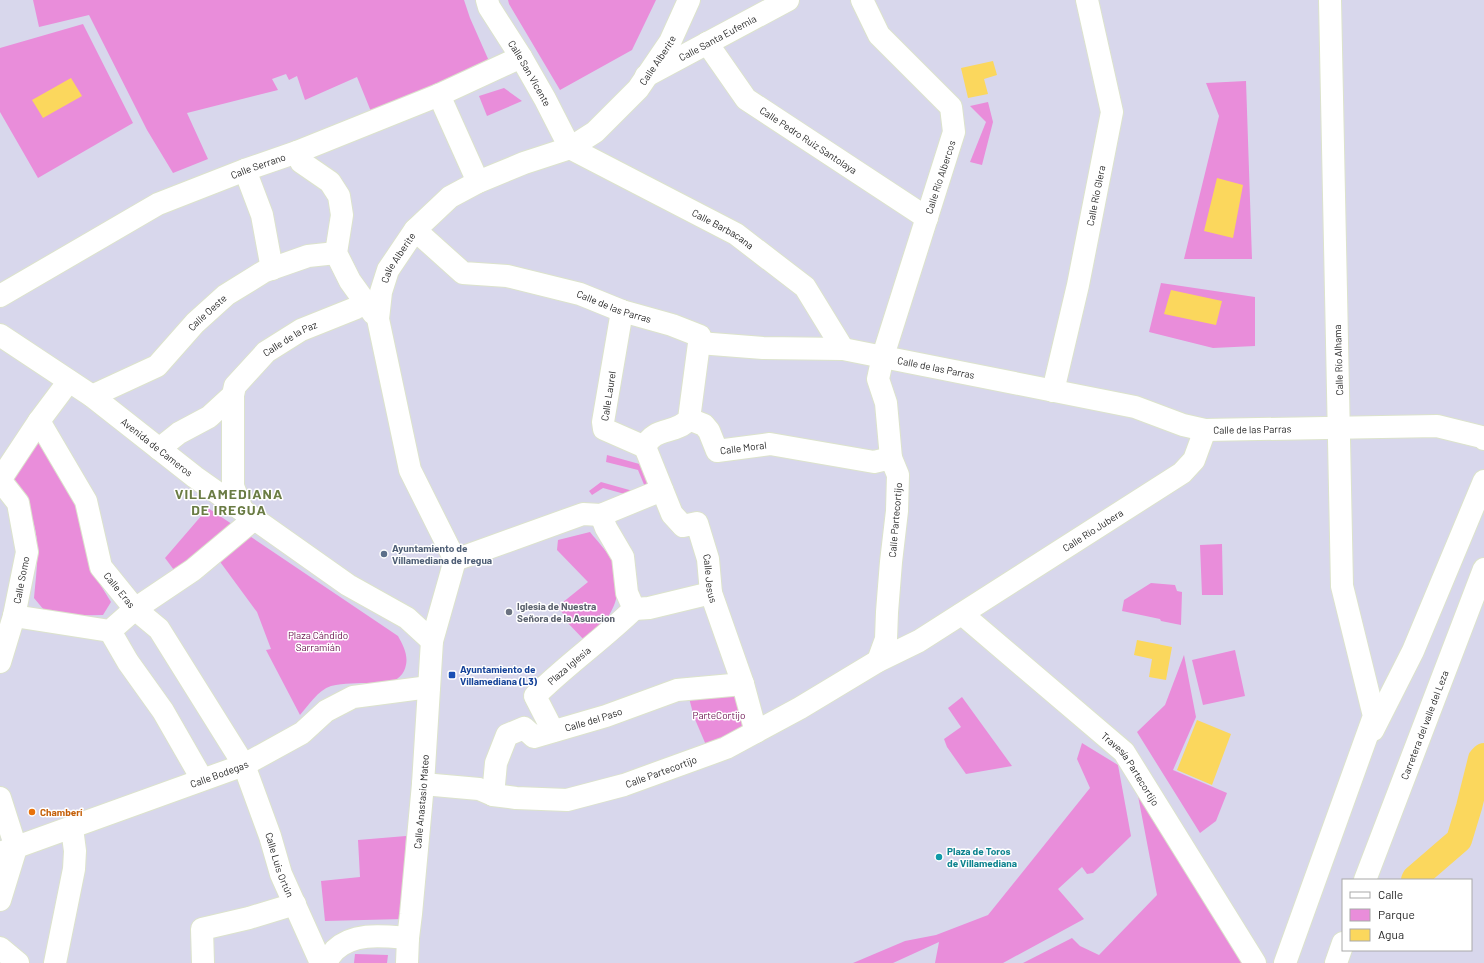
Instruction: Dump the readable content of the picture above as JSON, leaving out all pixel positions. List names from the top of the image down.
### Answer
{
  "streets": {
    "street": [
      "Calle Santa Eufemia",
      "Calle Alberite",
      "Calle San Vicente",
      "Calle Pedro Ruiz Santolaya",
      "Calle Serrano",
      "Calle Río Albercos",
      "Calle Río Glera",
      "Calle Barbacana",
      "Calle de las Parras",
      "Calle Oeste",
      "Calle de la Paz",
      "Calle Río Alhama",
      "Calle Laurel",
      "Avenida de Cameros",
      "Calle Moral",
      "Calle Partecortijo",
      "Calle Río Jubera",
      "Calle Jesus",
      "Calle Somo",
      "Calle Eras",
      "Plaza Iglesia",
      "Calle del Paso",
      "Carretera del valle del Leza",
      "Travesía Partecortijo",
      "Calle Bodegas",
      "Calle Anastasio Mateo",
      "Calle Luis Ortún"
    ]
  },
  "crossings": [
    ["Calle Santa Eufemia", "Calle Alberite"],
    ["Calle Santa Eufemia", "Calle Pedro Ruiz Santolaya"],
    ["Calle Alberite", "Calle San Vicente"],
    ["Calle Alberite", "Calle Barbacana"],
    ["Calle Alberite", "Calle de las Parras"],
    ["Calle Alberite", "Calle de la Paz"],
    ["Calle San Vicente", "Calle Serrano"],
    ["Calle San Vicente", "Calle Barbacana"],
    ["Calle Pedro Ruiz Santolaya", "Calle Río Albercos"],
    ["Calle Río Albercos", "Calle de las Parras"],
    ["Calle Río Albercos", "Calle Partecortijo"],
    ["Calle Río Glera", "Calle de las Parras"],
    ["Calle Barbacana", "Calle de las Parras"],
    ["Calle de las Parras", "Calle Río Alhama"],
    ["Calle de las Parras", "Calle Laurel"],
    ["Calle de las Parras", "Calle Partecortijo"],
    ["Calle de las Parras", "Calle Río Jubera"],
    ["Calle Oeste", "Avenida de Cameros"],
    ["Calle de la Paz", "Avenida de Cameros"],
    ["Calle Laurel", "Calle Jesus"],
    ["Avenida de Cameros", "Calle Anastasio Mateo"],
    ["Calle Moral", "Calle Partecortijo"],
    ["Calle Partecortijo", "Calle Río Jubera"],
    ["Calle Partecortijo", "Calle Jesus"],
    ["Calle Partecortijo", "Calle del Paso"],
    ["Calle Partecortijo", "Travesía Partecortijo"],
    ["Calle Partecortijo", "Calle Anastasio Mateo"],
    ["Calle Río Jubera", "Travesía Partecortijo"],
    ["Calle Jesus", "Calle del Paso"],
    ["Calle Eras", "Calle Bodegas"],
    ["Calle Eras", "Calle Luis Ortún"],
    ["Plaza Iglesia", "Calle del Paso"],
    ["Calle Bodegas", "Calle Anastasio Mateo"],
    ["Calle Bodegas", "Calle Luis Ortún"]
  ],
  "districts": ["VILLAMEDIANA DE IREGUA"],
  "parks": ["Plaza Cándido Sarramián", "ParteCortijo"],
  "places": {
    "other": [
      "Ayuntamiento de Villamediana de Iregua",
      "Iglesia de Nuestra Señora de la Asuncion",
      "Chamberí",
      "Plaza de Toros de Villamediana"
    ],
    "transit": ["Ayuntamiento de Villamediana (L3)"]
  },
  "legend": ["Calle", "Parque", "Agua"]
}
